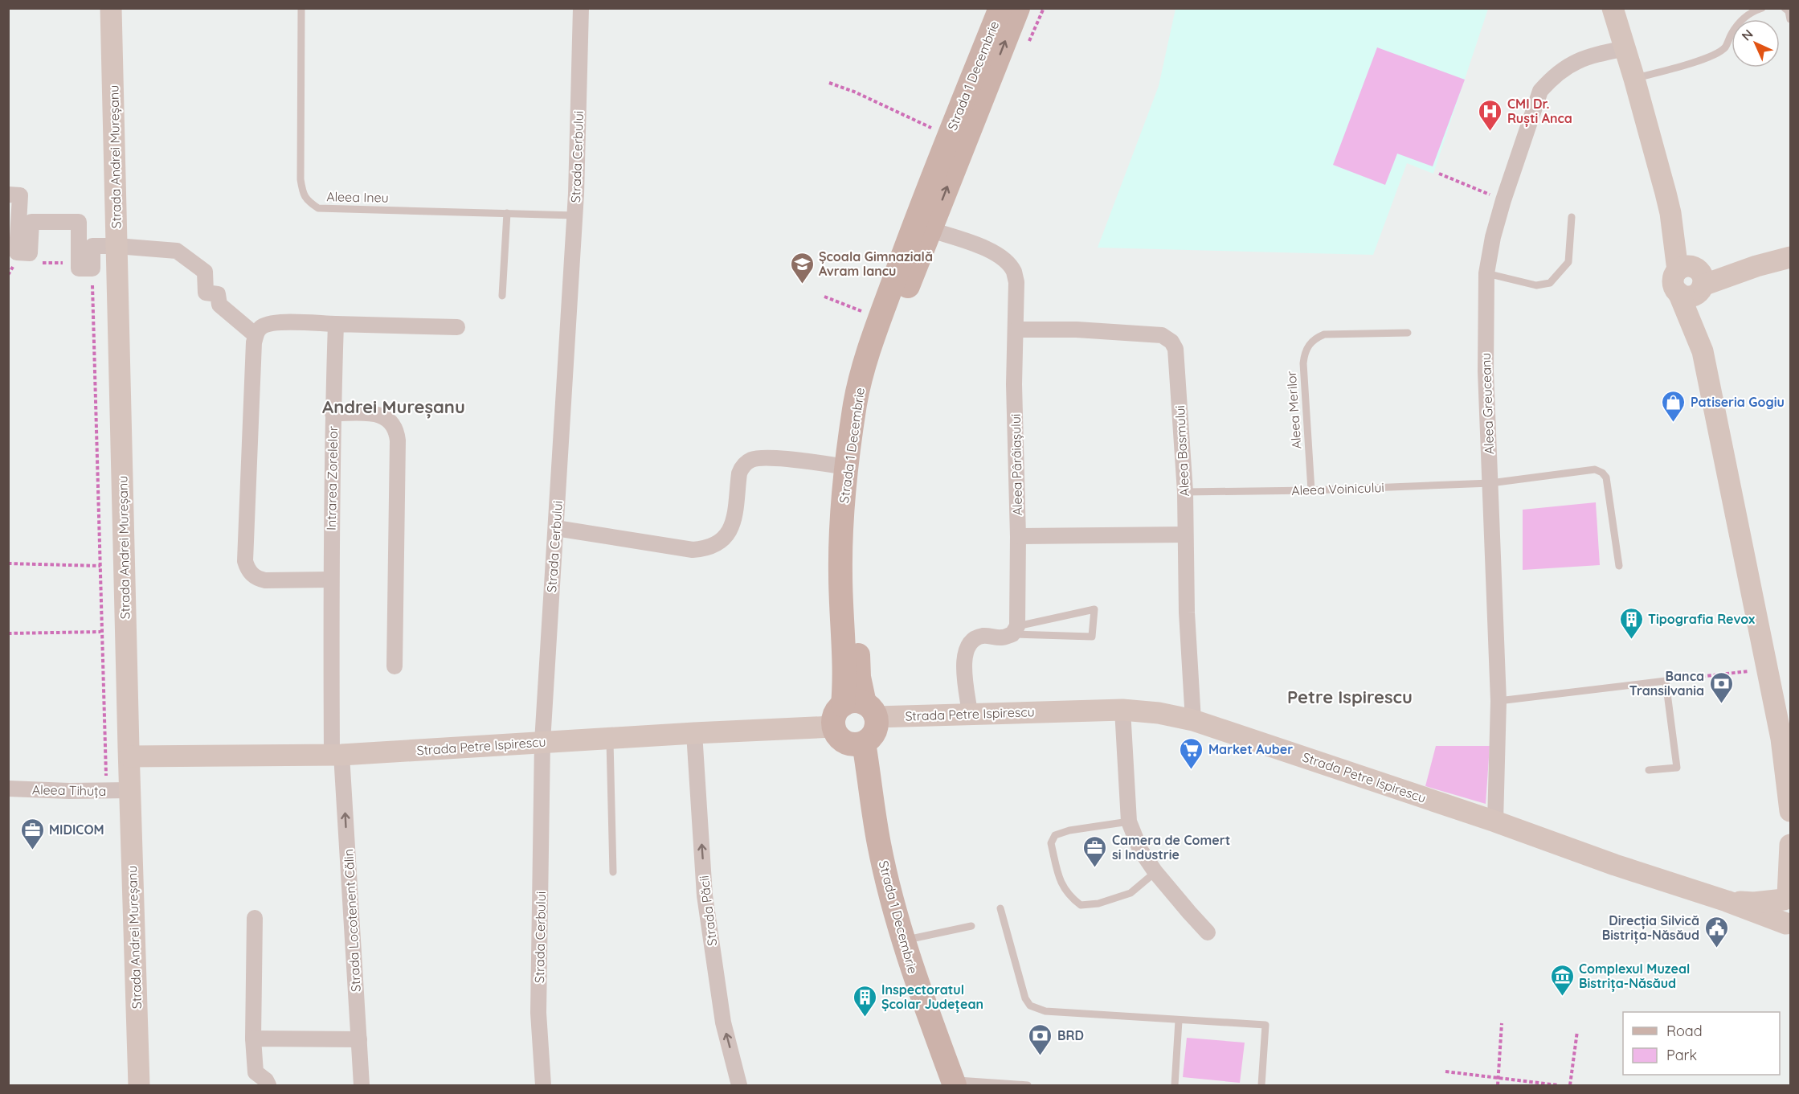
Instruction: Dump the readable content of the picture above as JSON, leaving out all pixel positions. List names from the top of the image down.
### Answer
{
  "streets": {
    "main road": ["Strada 1 Decembrie"],
    "street": [
      "Strada Andrei Mureșanu",
      "Strada Cerbului",
      "Aleea Greuceanu",
      "Aleea Basmului",
      "Aleea Pârâiașului",
      "Intrarea Zorelelor",
      "Strada Petre Ispirescu",
      "Aleea Tihuța",
      "Strada Păcii",
      "Strada Locotenent Călin"
    ],
    "lane": ["Aleea Ineu", "Aleea Merilor", "Aleea Voinicului"]
  },
  "crossings": [
    ["Strada 1 Decembrie", "Aleea Pârâiașului"],
    ["Strada 1 Decembrie", "Strada Petre Ispirescu"],
    ["Strada Andrei Mureșanu", "Strada Petre Ispirescu"],
    ["Strada Andrei Mureșanu", "Aleea Tihuța"],
    ["Strada Cerbului", "Aleea Ineu"],
    ["Strada Cerbului", "Strada Petre Ispirescu"],
    ["Aleea Greuceanu", "Aleea Voinicului"],
    ["Aleea Greuceanu", "Strada Petre Ispirescu"],
    ["Aleea Merilor", "Aleea Voinicului"],
    ["Aleea Basmului", "Aleea Pârâiașului"],
    ["Aleea Basmului", "Aleea Voinicului"],
    ["Aleea Basmului", "Strada Petre Ispirescu"],
    ["Intrarea Zorelelor", "Strada Petre Ispirescu"],
    ["Intrarea Zorelelor", "Strada Locotenent Călin"],
    ["Strada Petre Ispirescu", "Strada Păcii"],
    ["Strada Petre Ispirescu", "Strada Locotenent Călin"]
  ],
  "one_way": ["Strada Păcii"],
  "districts": ["Andrei Mureșanu", "Petre Ispirescu"],
  "places": {
    "hospital": ["CMI Dr. Ruști Anca"],
    "school or university": ["Școala Gimnazială Avram Iancu"],
    "shop": ["Patiseria Gogiu"],
    "building": ["Tipografia Revox", "Inspectoratul Școlar Județean"],
    "bank": ["Banca Transilvania", "BRD"],
    "supermarket": ["Market Auber"],
    "office": ["MIDICOM", "Camera de Comert si Industrie"],
    "public building": ["Direcția Silvică Bistrița-Năsăud"],
    "museum": ["Complexul Muzeal Bistrița-Năsăud"]
  },
  "legend": ["Road", "Park"],
  "north": "top left"
}
